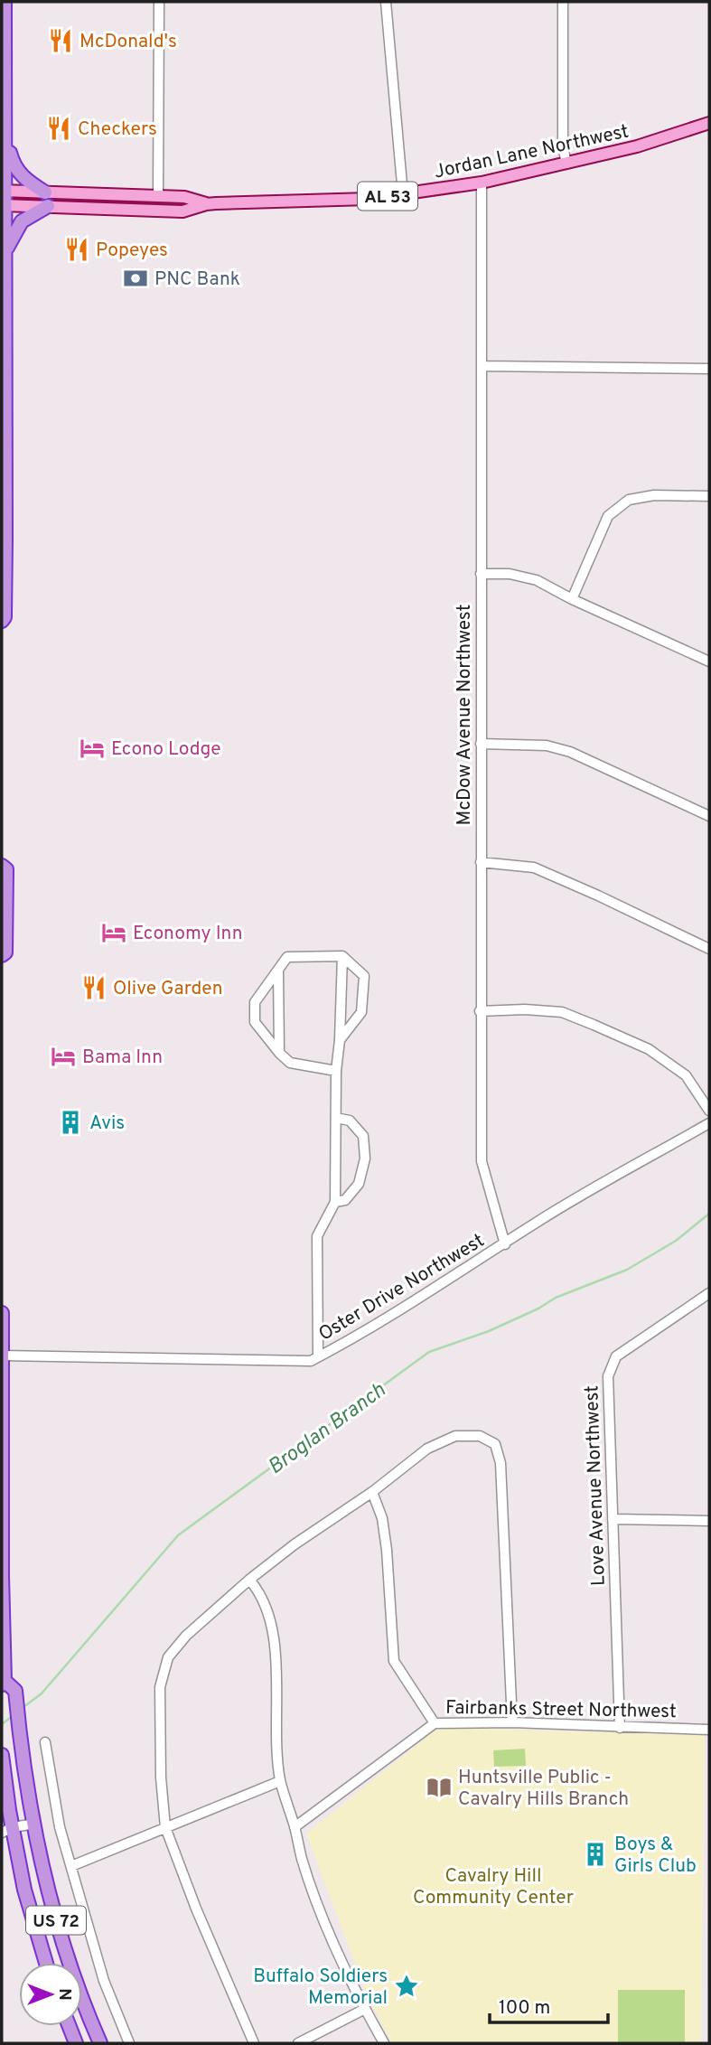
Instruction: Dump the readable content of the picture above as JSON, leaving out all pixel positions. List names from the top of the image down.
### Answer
{
  "streets": {
    "highway": ["US 72"],
    "main road": ["Jordan Lane Northwest", "AL 53"],
    "street": [
      "McDow Avenue Northwest",
      "Oster Drive Northwest",
      "Love Avenue Northwest",
      "Fairbanks Street Northwest"
    ]
  },
  "crossings": [
    ["Jordan Lane Northwest", "McDow Avenue Northwest"],
    ["McDow Avenue Northwest", "Oster Drive Northwest"],
    ["Oster Drive Northwest", "US 72"],
    ["Love Avenue Northwest", "Fairbanks Street Northwest"]
  ],
  "water": ["Broglan Branch"],
  "parks": ["Cavalry Hill Community Center"],
  "places": {
    "restaurant": [
      "McDonald's",
      "Checkers",
      "Popeyes",
      "Olive Garden"
    ],
    "bank": ["PNC Bank"],
    "hotel": ["Econo Lodge", "Economy Inn", "Bama Inn"],
    "building": ["Avis", "Boys & Girls Club"],
    "library": ["Huntsville Public - Cavalry Hills Branch"],
    "place": ["Buffalo Soldiers Memorial"]
  },
  "scale_bar": "100 m",
  "north": "right"
}
